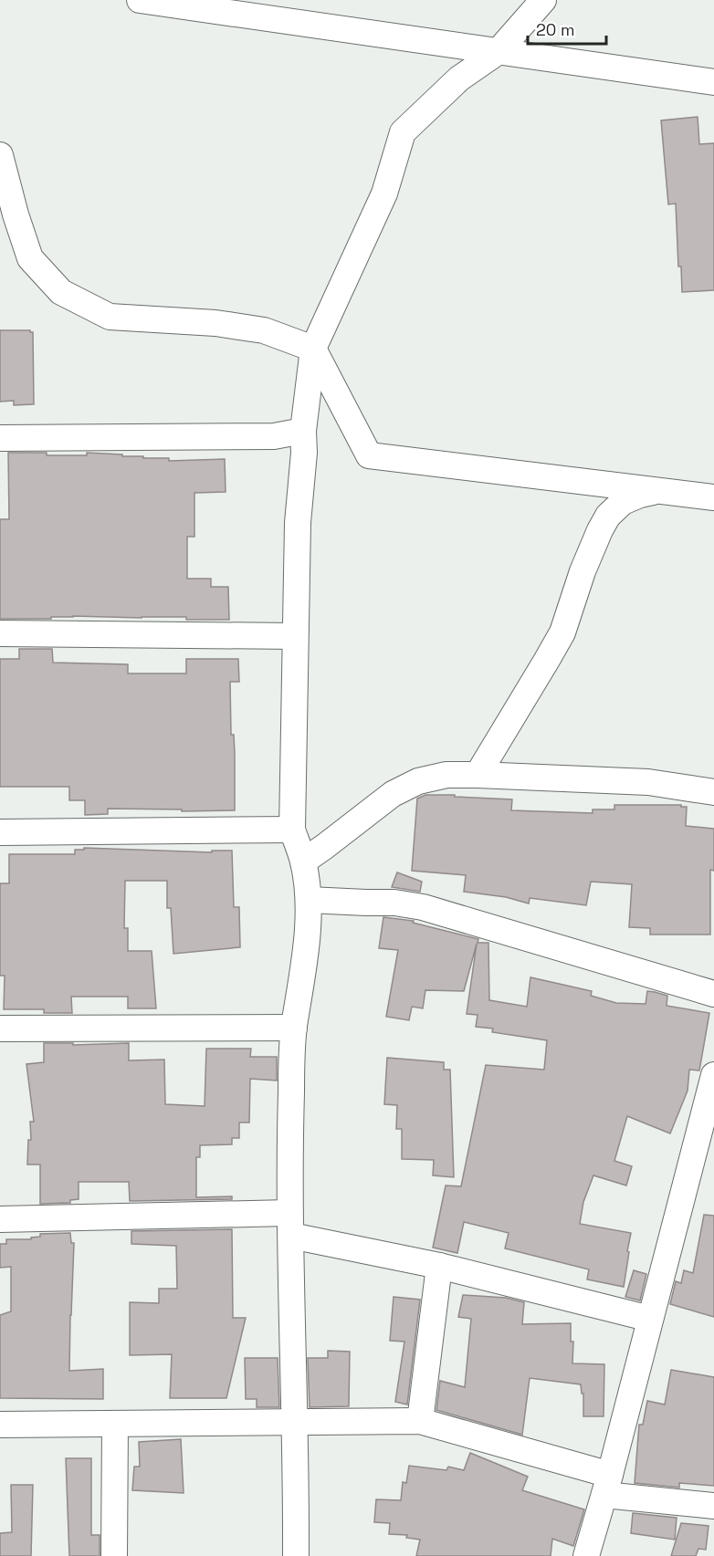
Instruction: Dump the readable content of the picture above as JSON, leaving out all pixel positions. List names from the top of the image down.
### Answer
{
  "scale_bar": "20 m"
}
